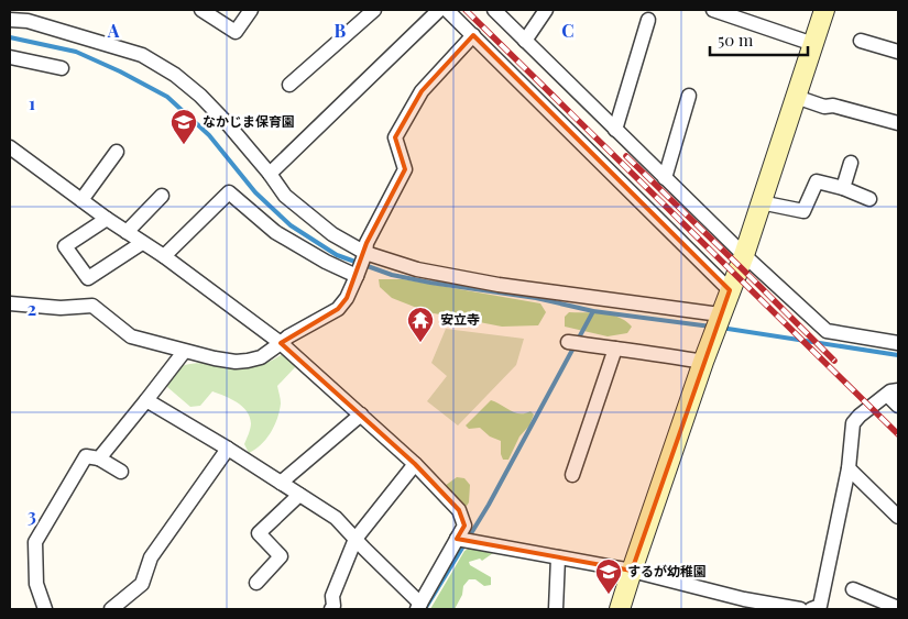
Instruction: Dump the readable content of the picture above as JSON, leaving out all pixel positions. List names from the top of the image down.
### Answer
{
  "places": {
    "school or university": ["なかじま保育園", "するが幼稚園"],
    "temple": ["安立寺"]
  },
  "scale_bar": "50 m",
  "grid": {
    "columns": ["A", "B", "C"],
    "rows": ["1", "2", "3"]
  }
}
